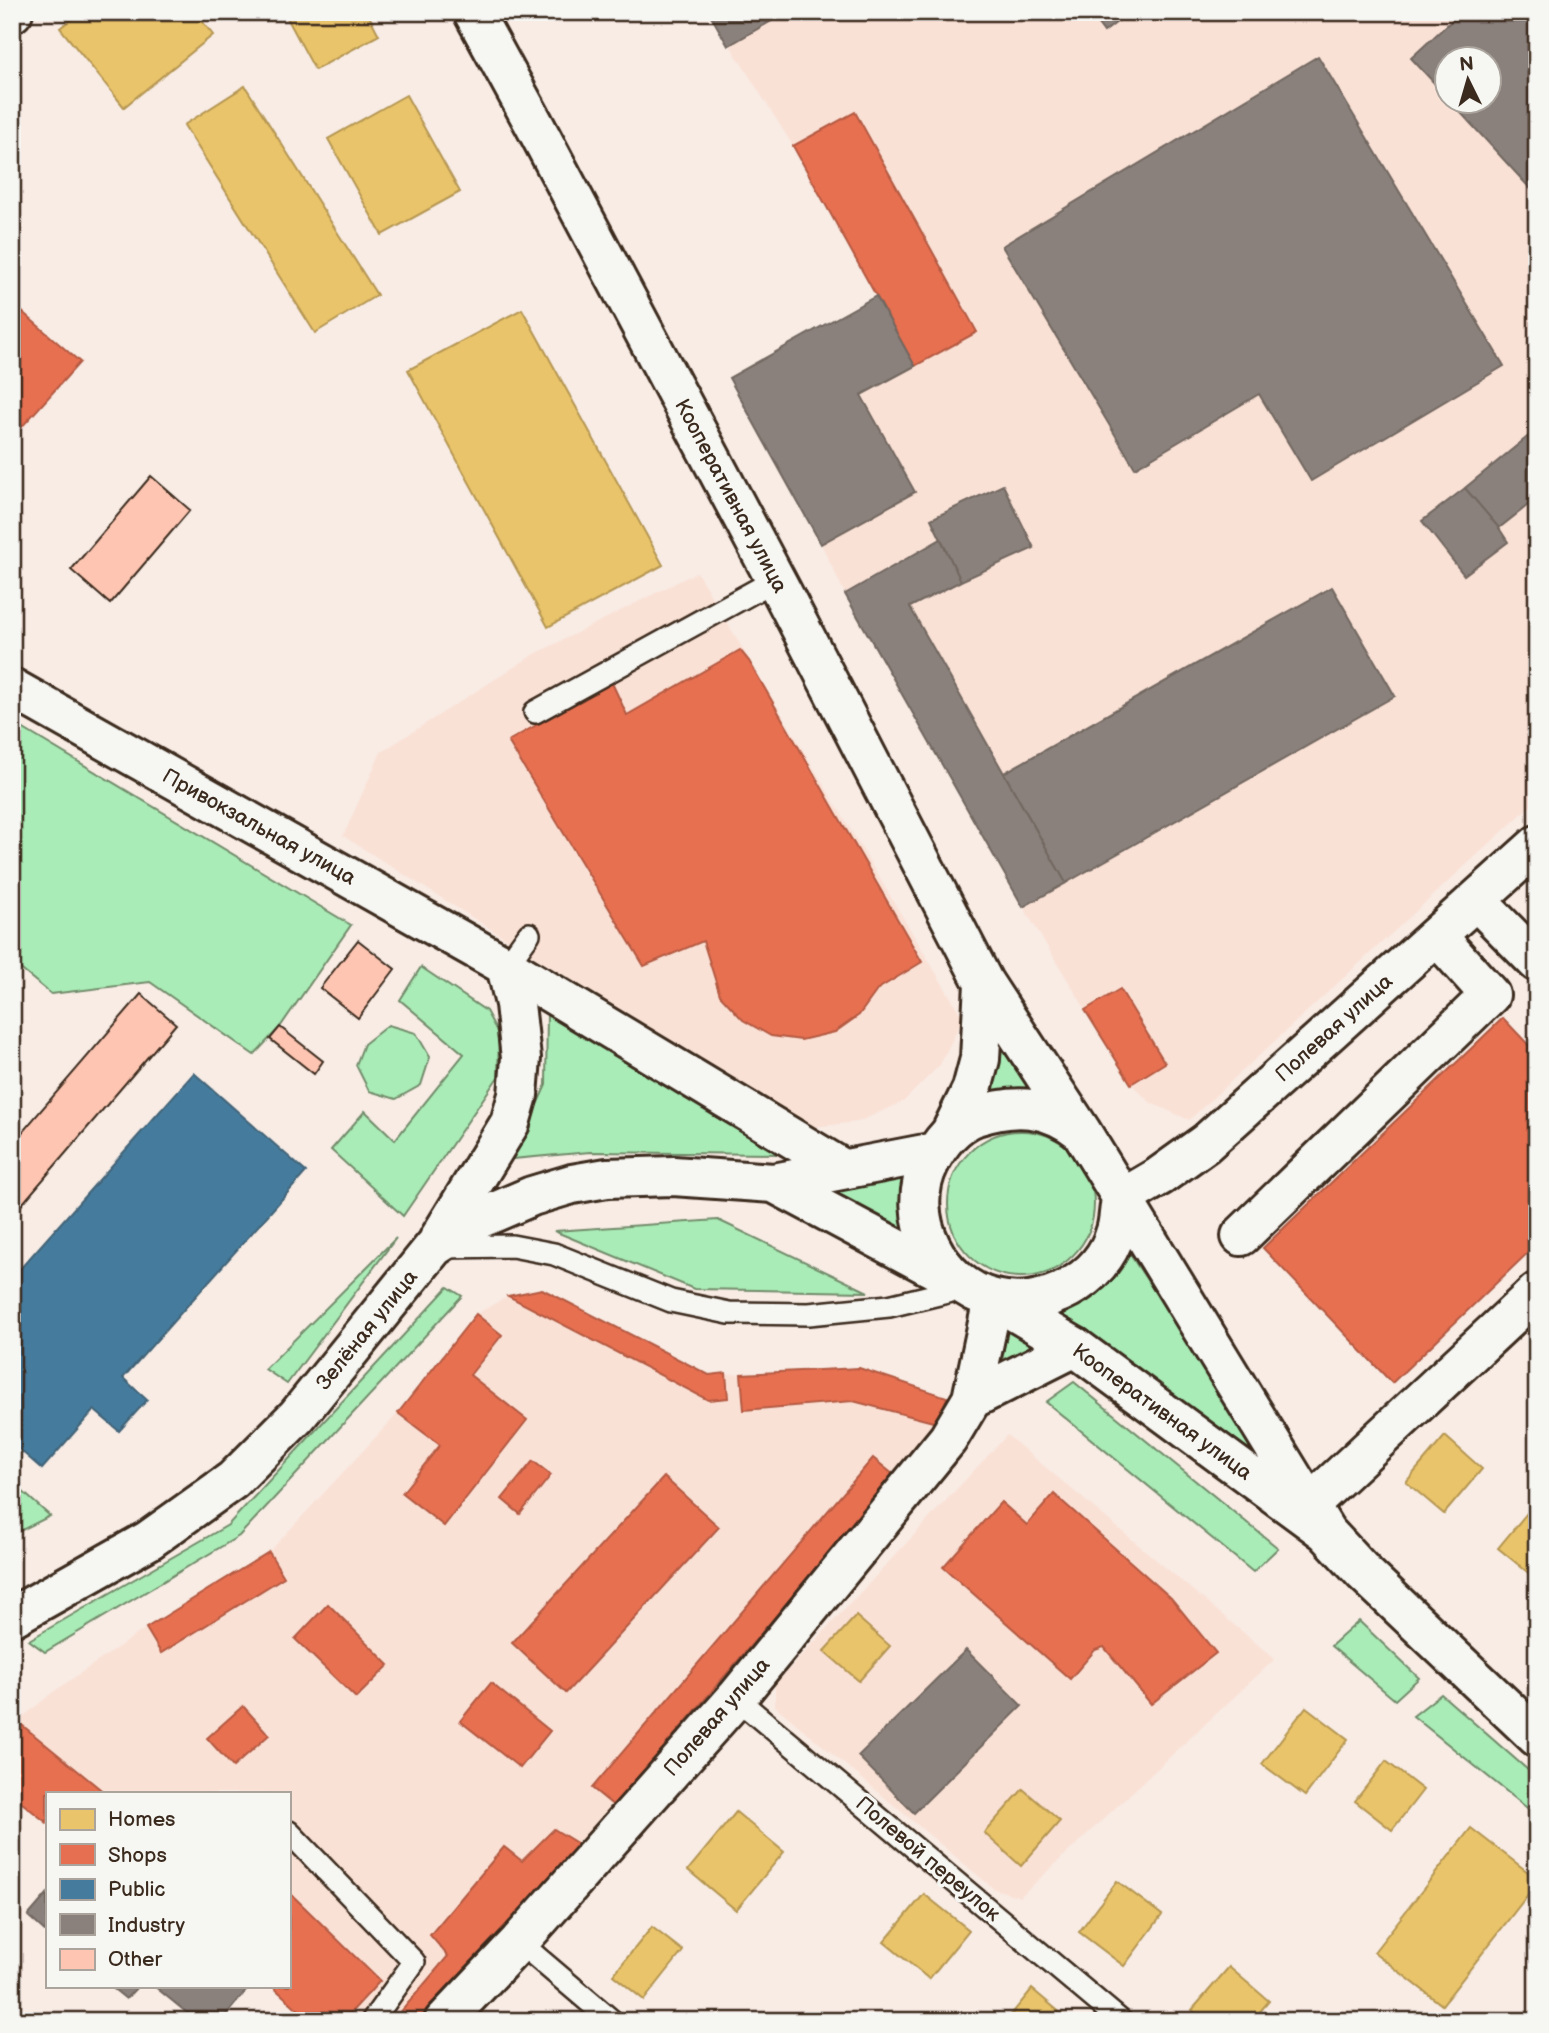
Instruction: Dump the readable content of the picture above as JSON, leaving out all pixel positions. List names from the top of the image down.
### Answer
{
  "streets": {
    "street": [
      "Кооперативная улица",
      "Привокзальная улица",
      "Полевая улица",
      "Зелёная улица"
    ],
    "lane": ["Полевой переулок"]
  },
  "crossings": [
    ["Кооперативная улица", "Полевая улица"],
    ["Кооперативная улица", "Зелёная улица"],
    ["Привокзальная улица", "Зелёная улица"],
    ["Полевая улица", "Зелёная улица"],
    ["Полевая улица", "Полевой переулок"]
  ],
  "legend": [
    "Homes",
    "Shops",
    "Public",
    "Industry",
    "Other"
  ],
  "north": "top"
}
